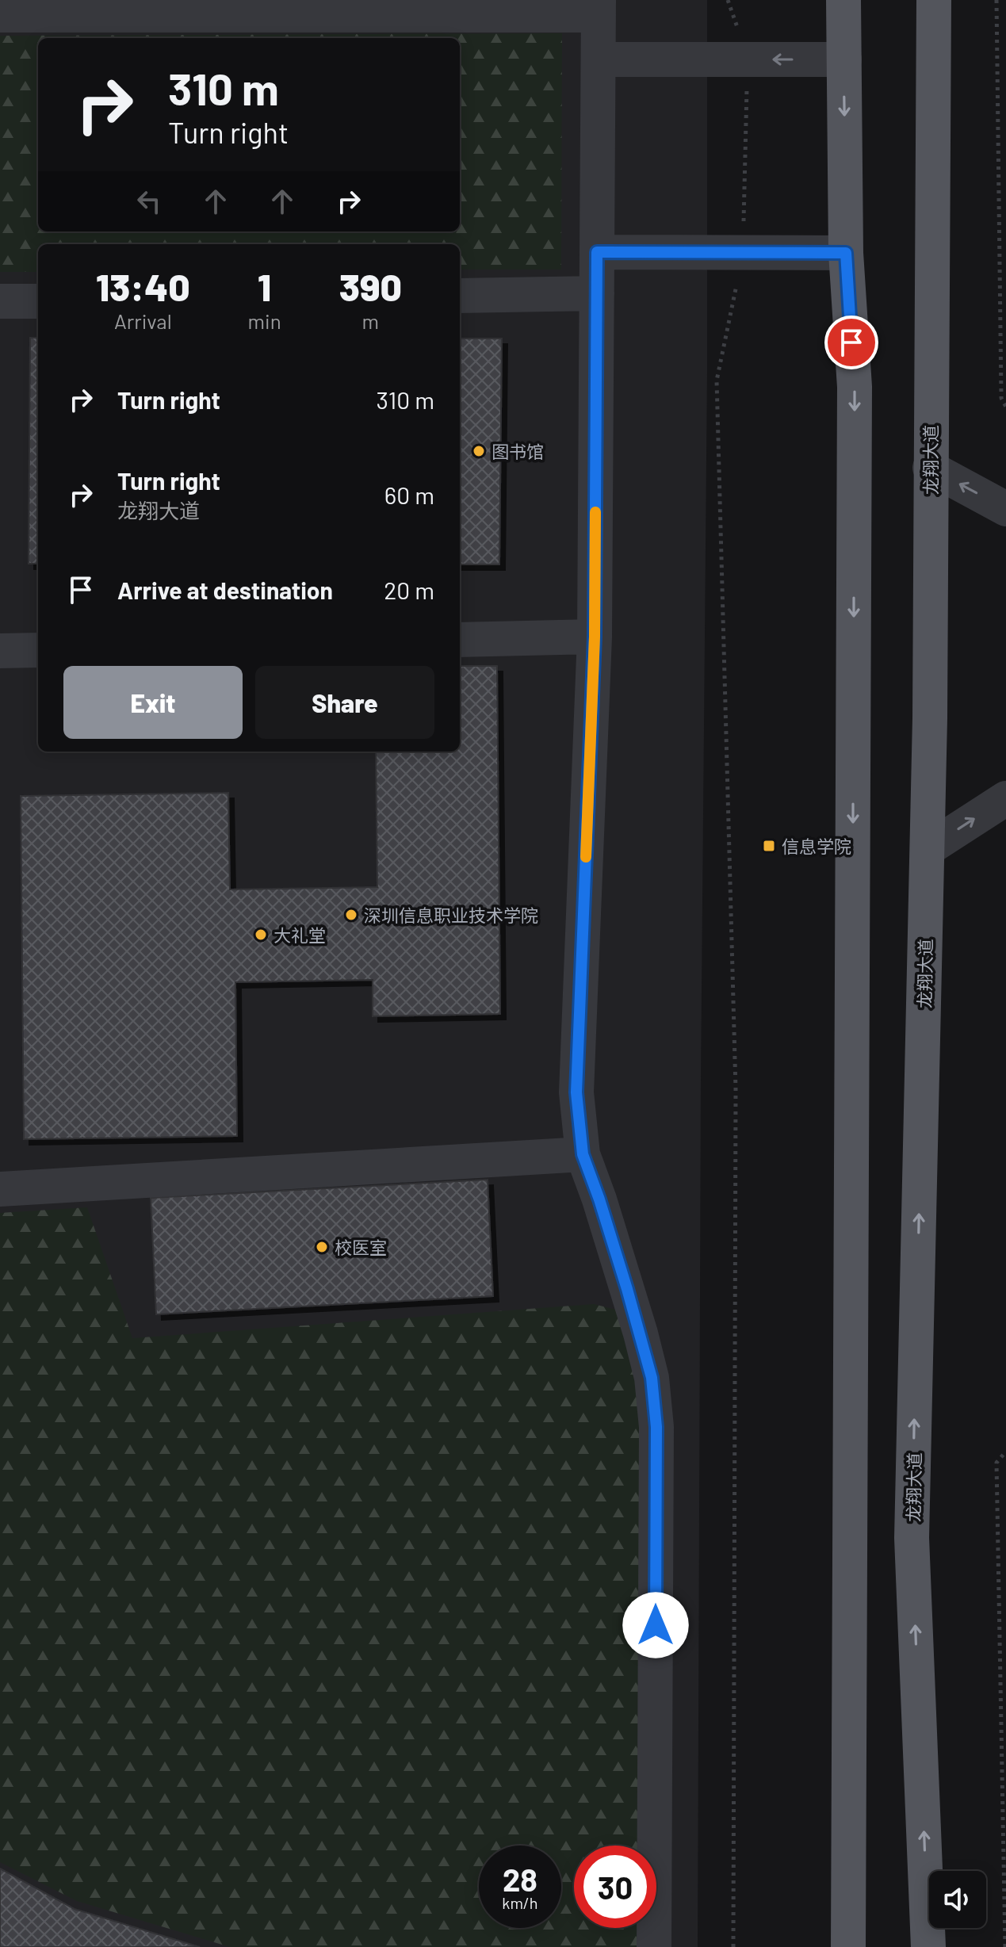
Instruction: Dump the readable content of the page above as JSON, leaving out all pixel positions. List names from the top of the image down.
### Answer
{
  "streets": {
    "main road": ["龙翔大道"]
  },
  "places": {
    "other": [
      "图书馆",
      "深圳信息职业技术学院",
      "大礼堂",
      "校医室"
    ],
    "transit": ["信息学院"]
  },
  "page": {
    "turn": ["310 m", "Turn right"],
    "eta": [
      "13:40",
      "Arrival",
      "1",
      "min",
      "390",
      "m"
    ],
    "list": [
      {
        "name": "Turn right",
        "value": "310 m"
      },
      {
        "name": "Turn right",
        "note": "龙翔大道",
        "value": "60 m"
      },
      {
        "name": "Arrive at destination",
        "value": "20 m"
      }
    ],
    "buttons": ["Exit", "Share"],
    "speed": "28 km/h",
    "limit": "30"
  }
}
